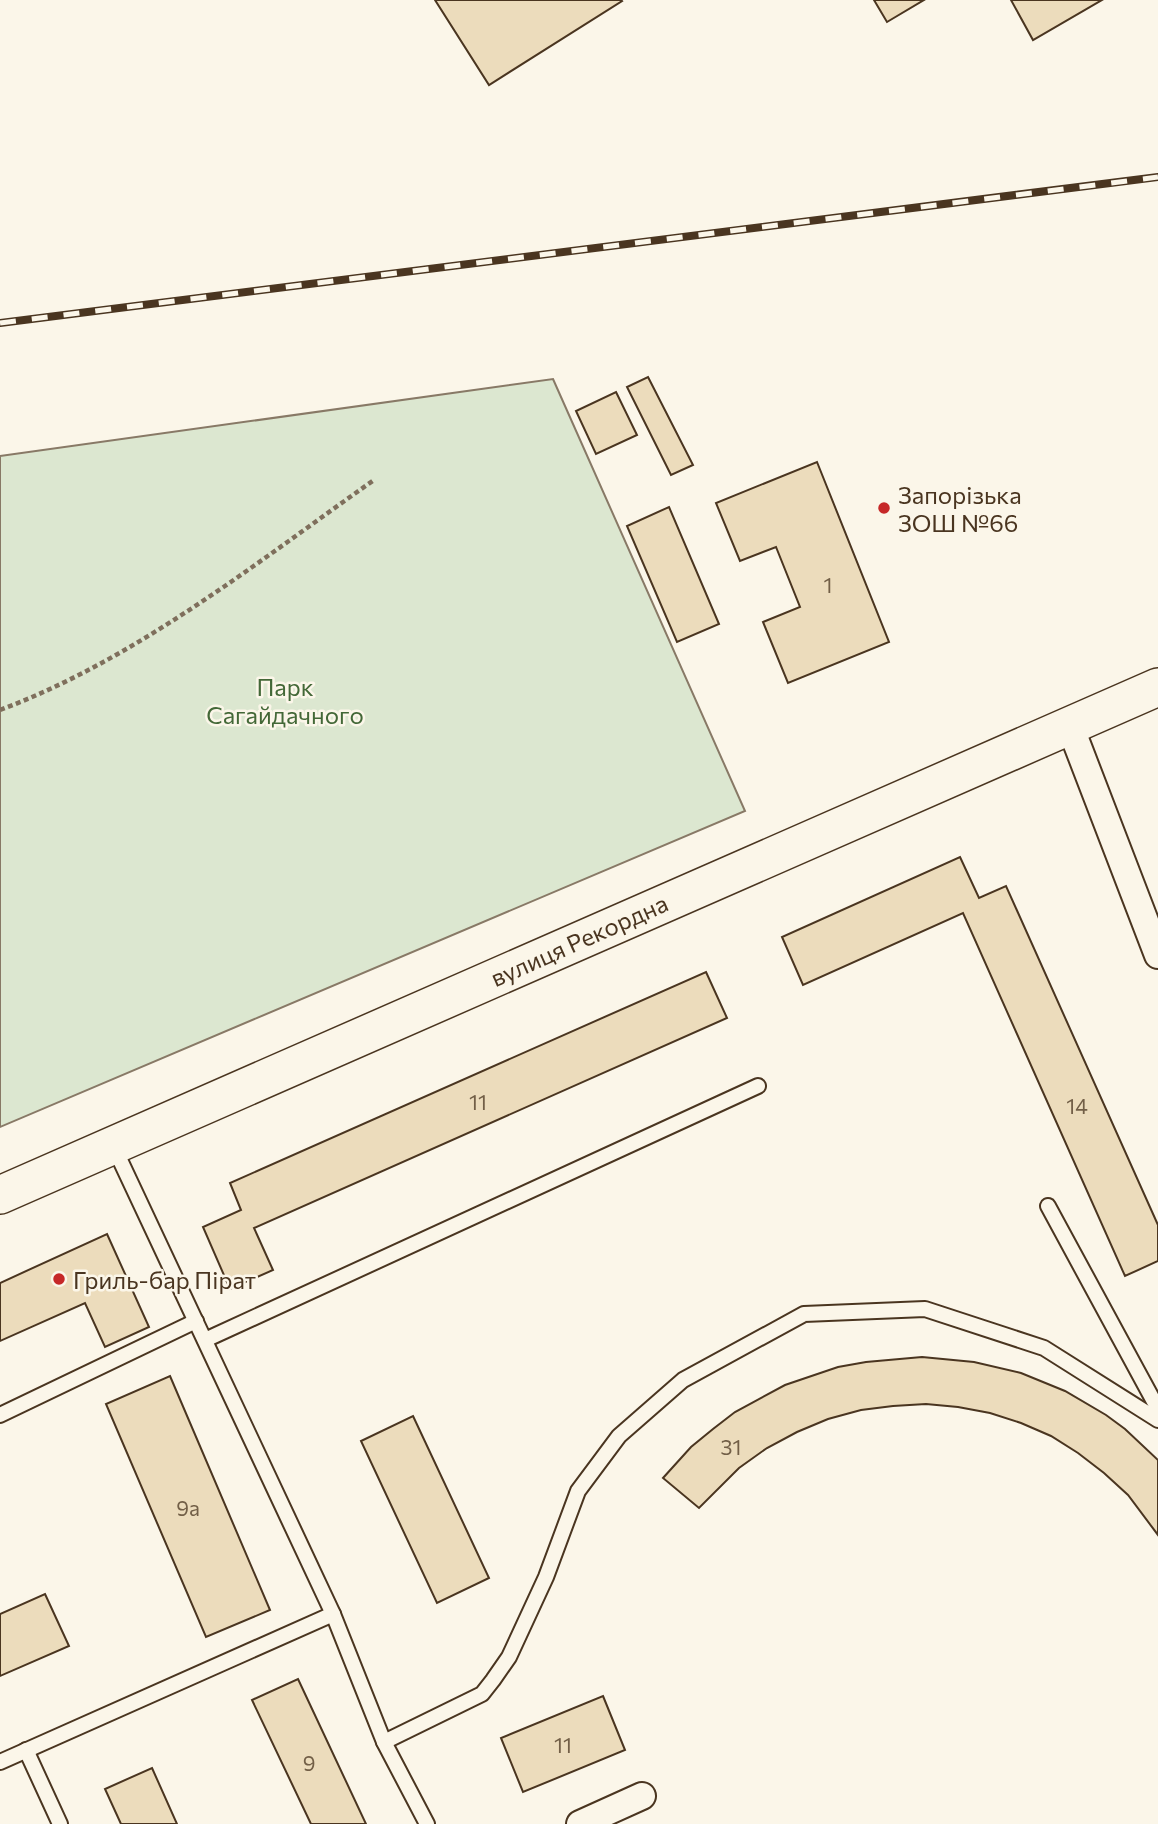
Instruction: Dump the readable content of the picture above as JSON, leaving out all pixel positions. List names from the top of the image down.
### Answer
{
  "streets": {
    "street": ["вулиця Рекордна"]
  },
  "parks": ["Парк Сагайдачного"],
  "places": ["Запорізька ЗОШ №66", "Гриль-бар Пірат"],
  "house_numbers": [
    "1",
    "11",
    "14",
    "31",
    "9а",
    "11",
    "9"
  ]
}
